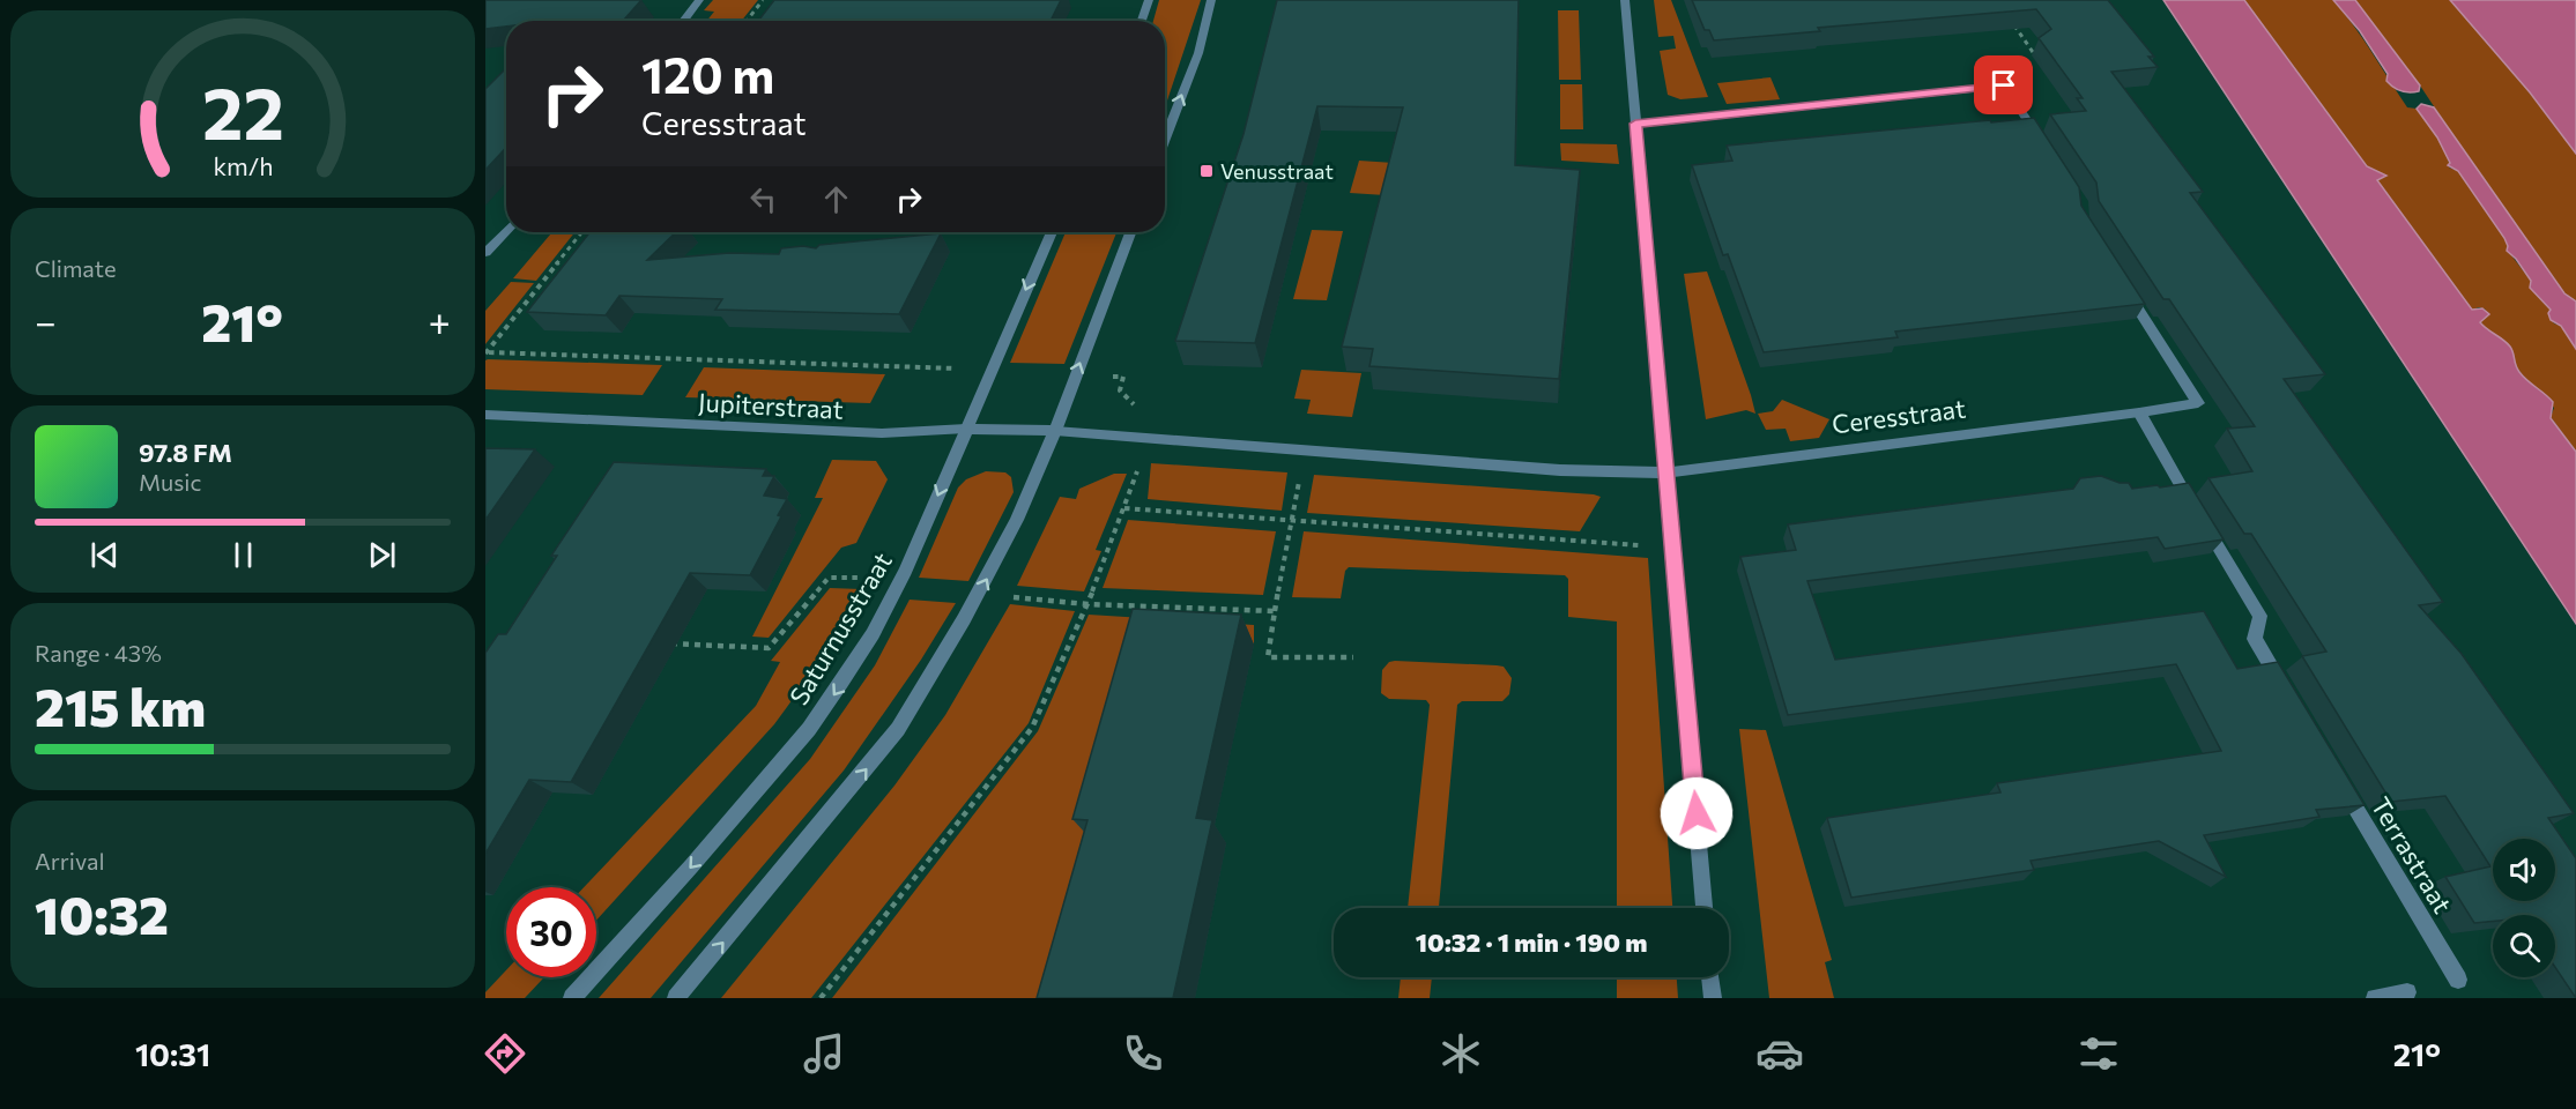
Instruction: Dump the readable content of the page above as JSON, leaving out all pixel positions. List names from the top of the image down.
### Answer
{
  "streets": {
    "street": [
      "Jupiterstraat",
      "Ceresstraat",
      "Saturnusstraat",
      "Terrastraat"
    ]
  },
  "crossings": [
    ["Jupiterstraat", "Saturnusstraat"]
  ],
  "places": {
    "transit": ["Venusstraat"]
  },
  "page": {
    "turn": ["120 m", "Ceresstraat"],
    "tile": [
      "Climate",
      ["Range · 43%", "215 km"],
      ["Arrival", "10:32"]
    ],
    "heat": ["−", "21°", "+"],
    "song": ["97.8 FM", "Music"],
    "limit": "30",
    "trip": "10:32 · 1 min · 190 m",
    "tabs": ["10:31", "21°"],
    "gauge": ["22", "km/h"]
  }
}
